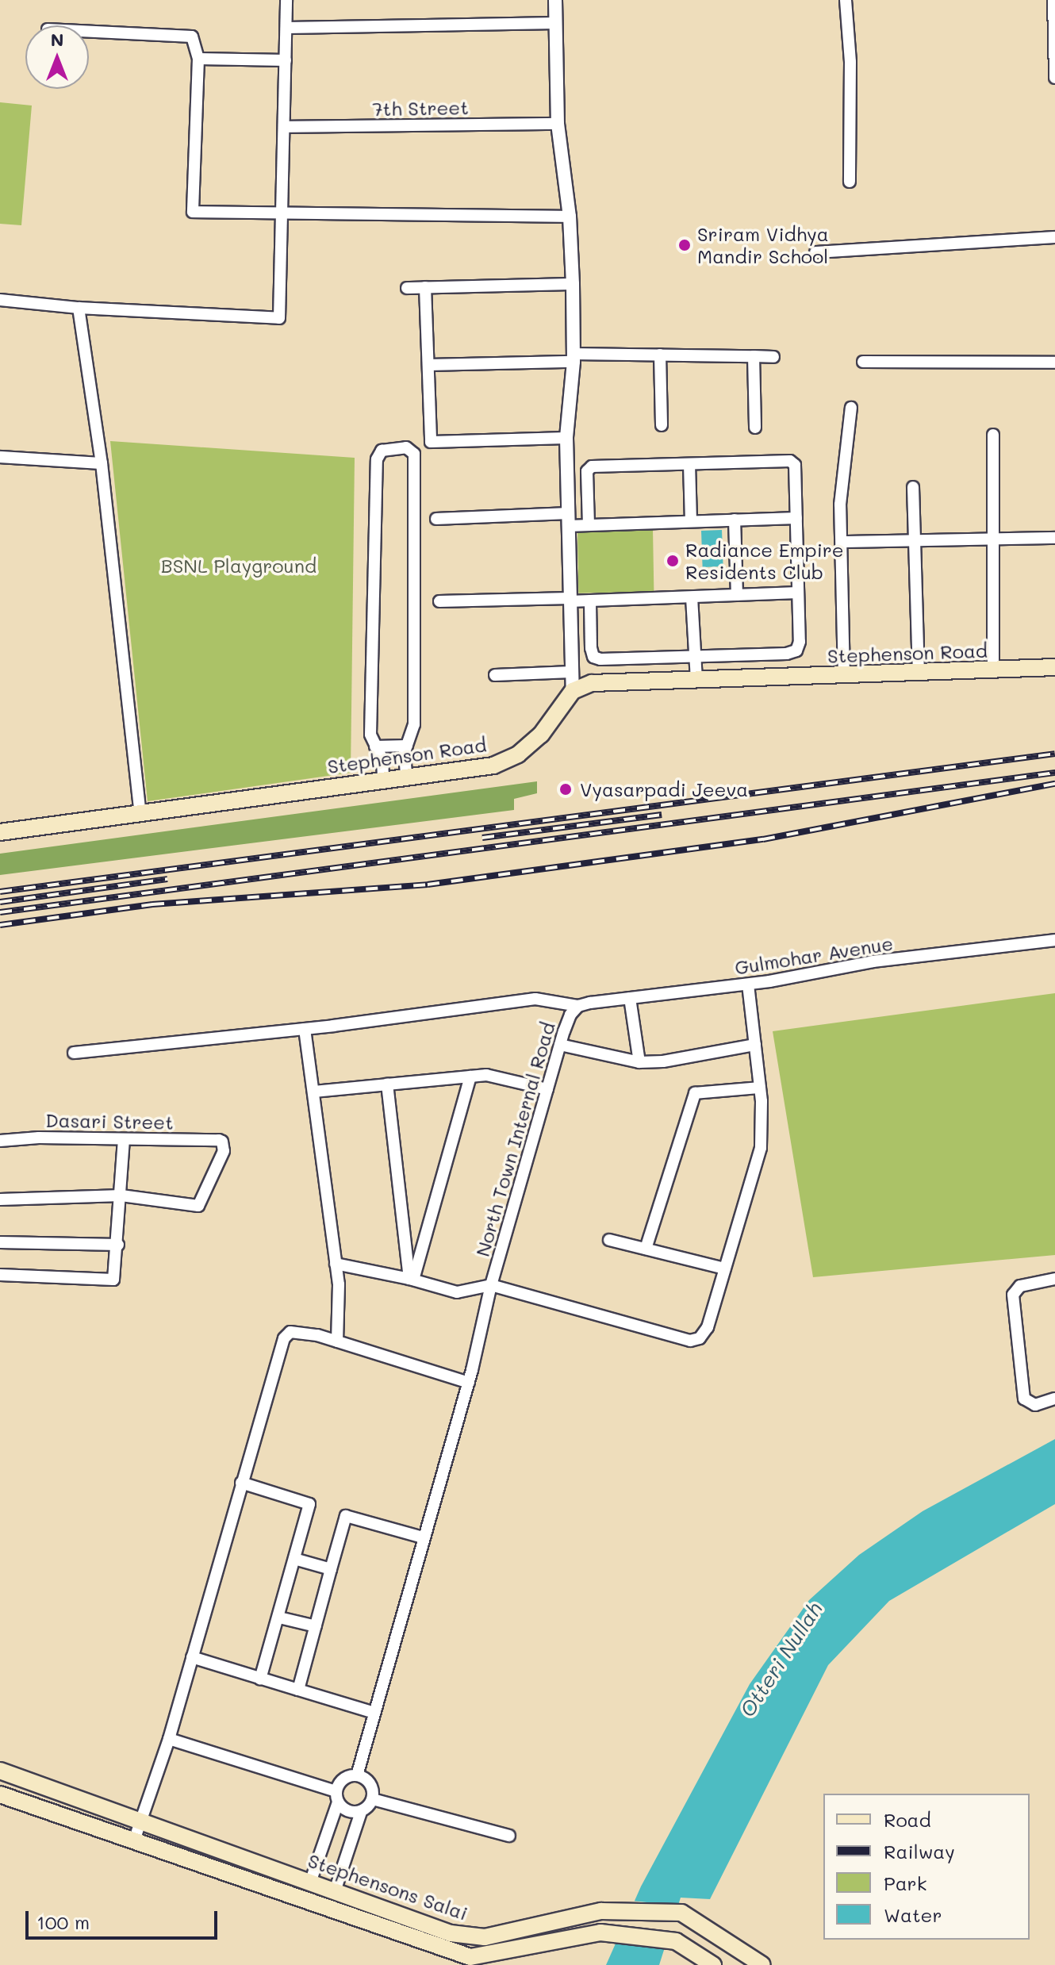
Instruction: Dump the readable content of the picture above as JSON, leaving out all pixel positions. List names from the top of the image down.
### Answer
{
  "streets": {
    "main road": ["Stephenson Road", "Stephensons Salai"],
    "street": [
      "7th Street",
      "Gulmohar Avenue",
      "Dasari Street",
      "North Town Internal Road"
    ]
  },
  "crossings": [
    ["Gulmohar Avenue", "North Town Internal Road"]
  ],
  "water": ["Otteri Nullah"],
  "parks": ["BSNL Playground"],
  "places": ["Sriram Vidhya Mandir School", "Radiance Empire Residents Club", "Vyasarpadi Jeeva"],
  "legend": [
    "Road",
    "Railway",
    "Park",
    "Water"
  ],
  "scale_bar": "100 m",
  "north": "top"
}
